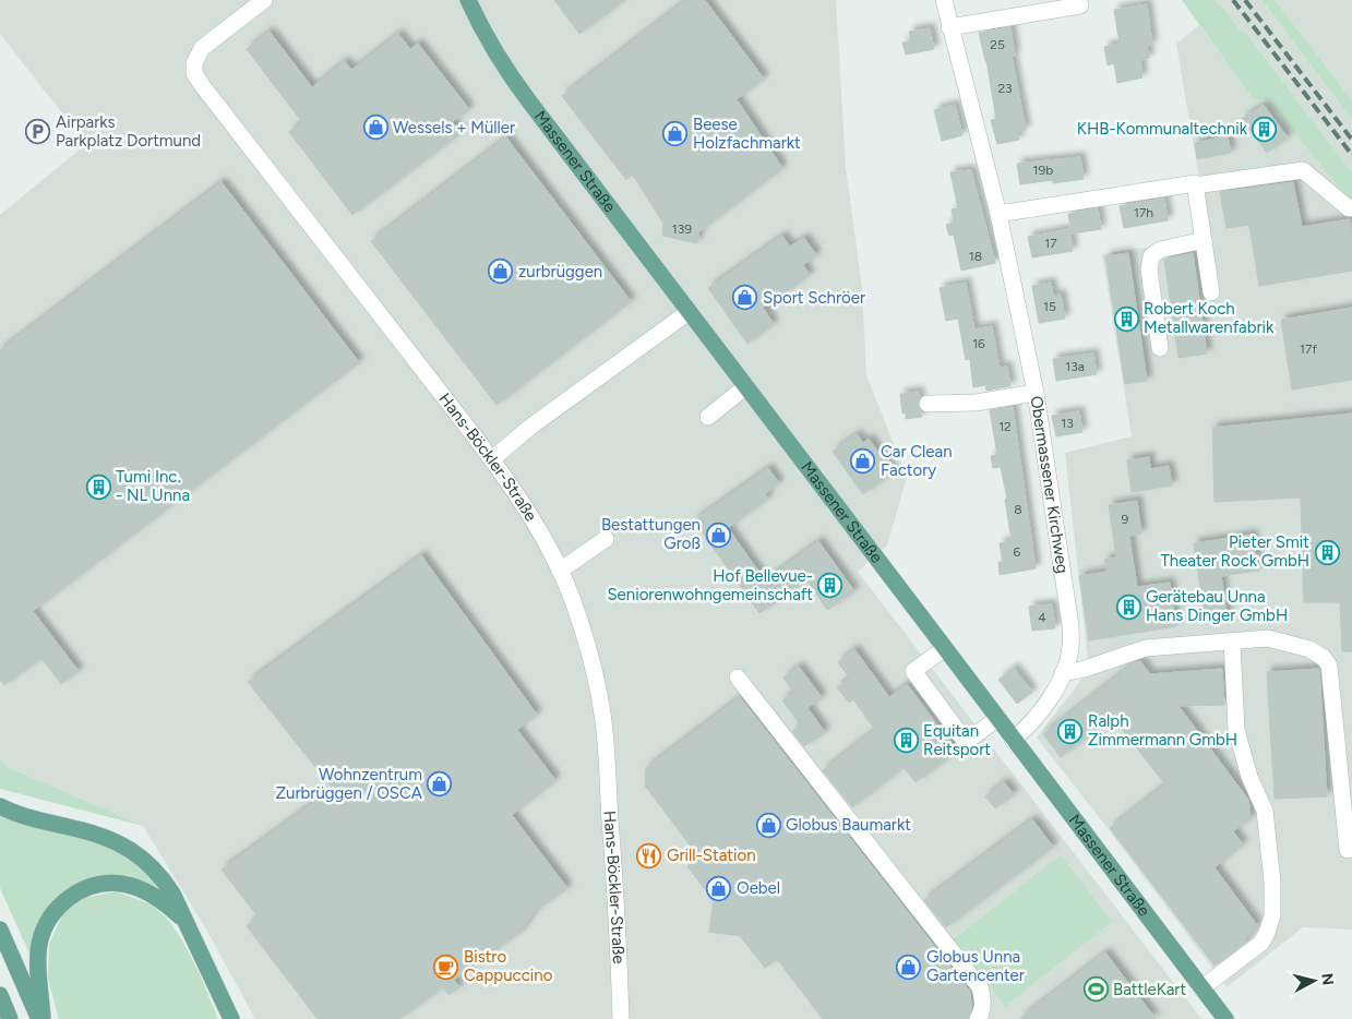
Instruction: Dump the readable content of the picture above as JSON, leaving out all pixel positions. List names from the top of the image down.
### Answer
{
  "streets": {
    "main road": ["Massener Straße"],
    "street": ["Hans-Böckler-Straße", "Obermassener Kirchweg"]
  },
  "crossings": [
    ["Massener Straße", "Obermassener Kirchweg"]
  ],
  "places": {
    "shop": [
      "Wessels + Müller",
      "Beese Holzfachmarkt",
      "zurbrüggen",
      "Sport Schröer",
      "Car Clean Factory",
      "Bestattungen Groß",
      "Wohnzentrum Zurbrüggen / OSCA",
      "Globus Baumarkt",
      "Oebel",
      "Globus Unna Gartencenter"
    ],
    "building": [
      "KHB-Kommunaltechnik",
      "Robert Koch Metallwarenfabrik",
      "Tumi Inc. - NL Unna",
      "Pieter Smit Theater Rock GmbH",
      "Hof Bellevue- Seniorenwohngemeinschaft",
      "Gerätebau Unna Hans Dinger GmbH",
      "Ralph Zimmermann GmbH",
      "Equitan Reitsport"
    ],
    "parking": ["Airparks Parkplatz Dortmund"],
    "restaurant": ["Grill-Station"],
    "cafe": ["Bistro Cappuccino"],
    "sports": ["BattleKart"]
  },
  "house_numbers": [
    "25",
    "23",
    "19b",
    "17h",
    "139",
    "17",
    "18",
    "15",
    "16",
    "17f",
    "13a",
    "13",
    "12",
    "8",
    "9",
    "6",
    "4"
  ],
  "north": "right"
}
